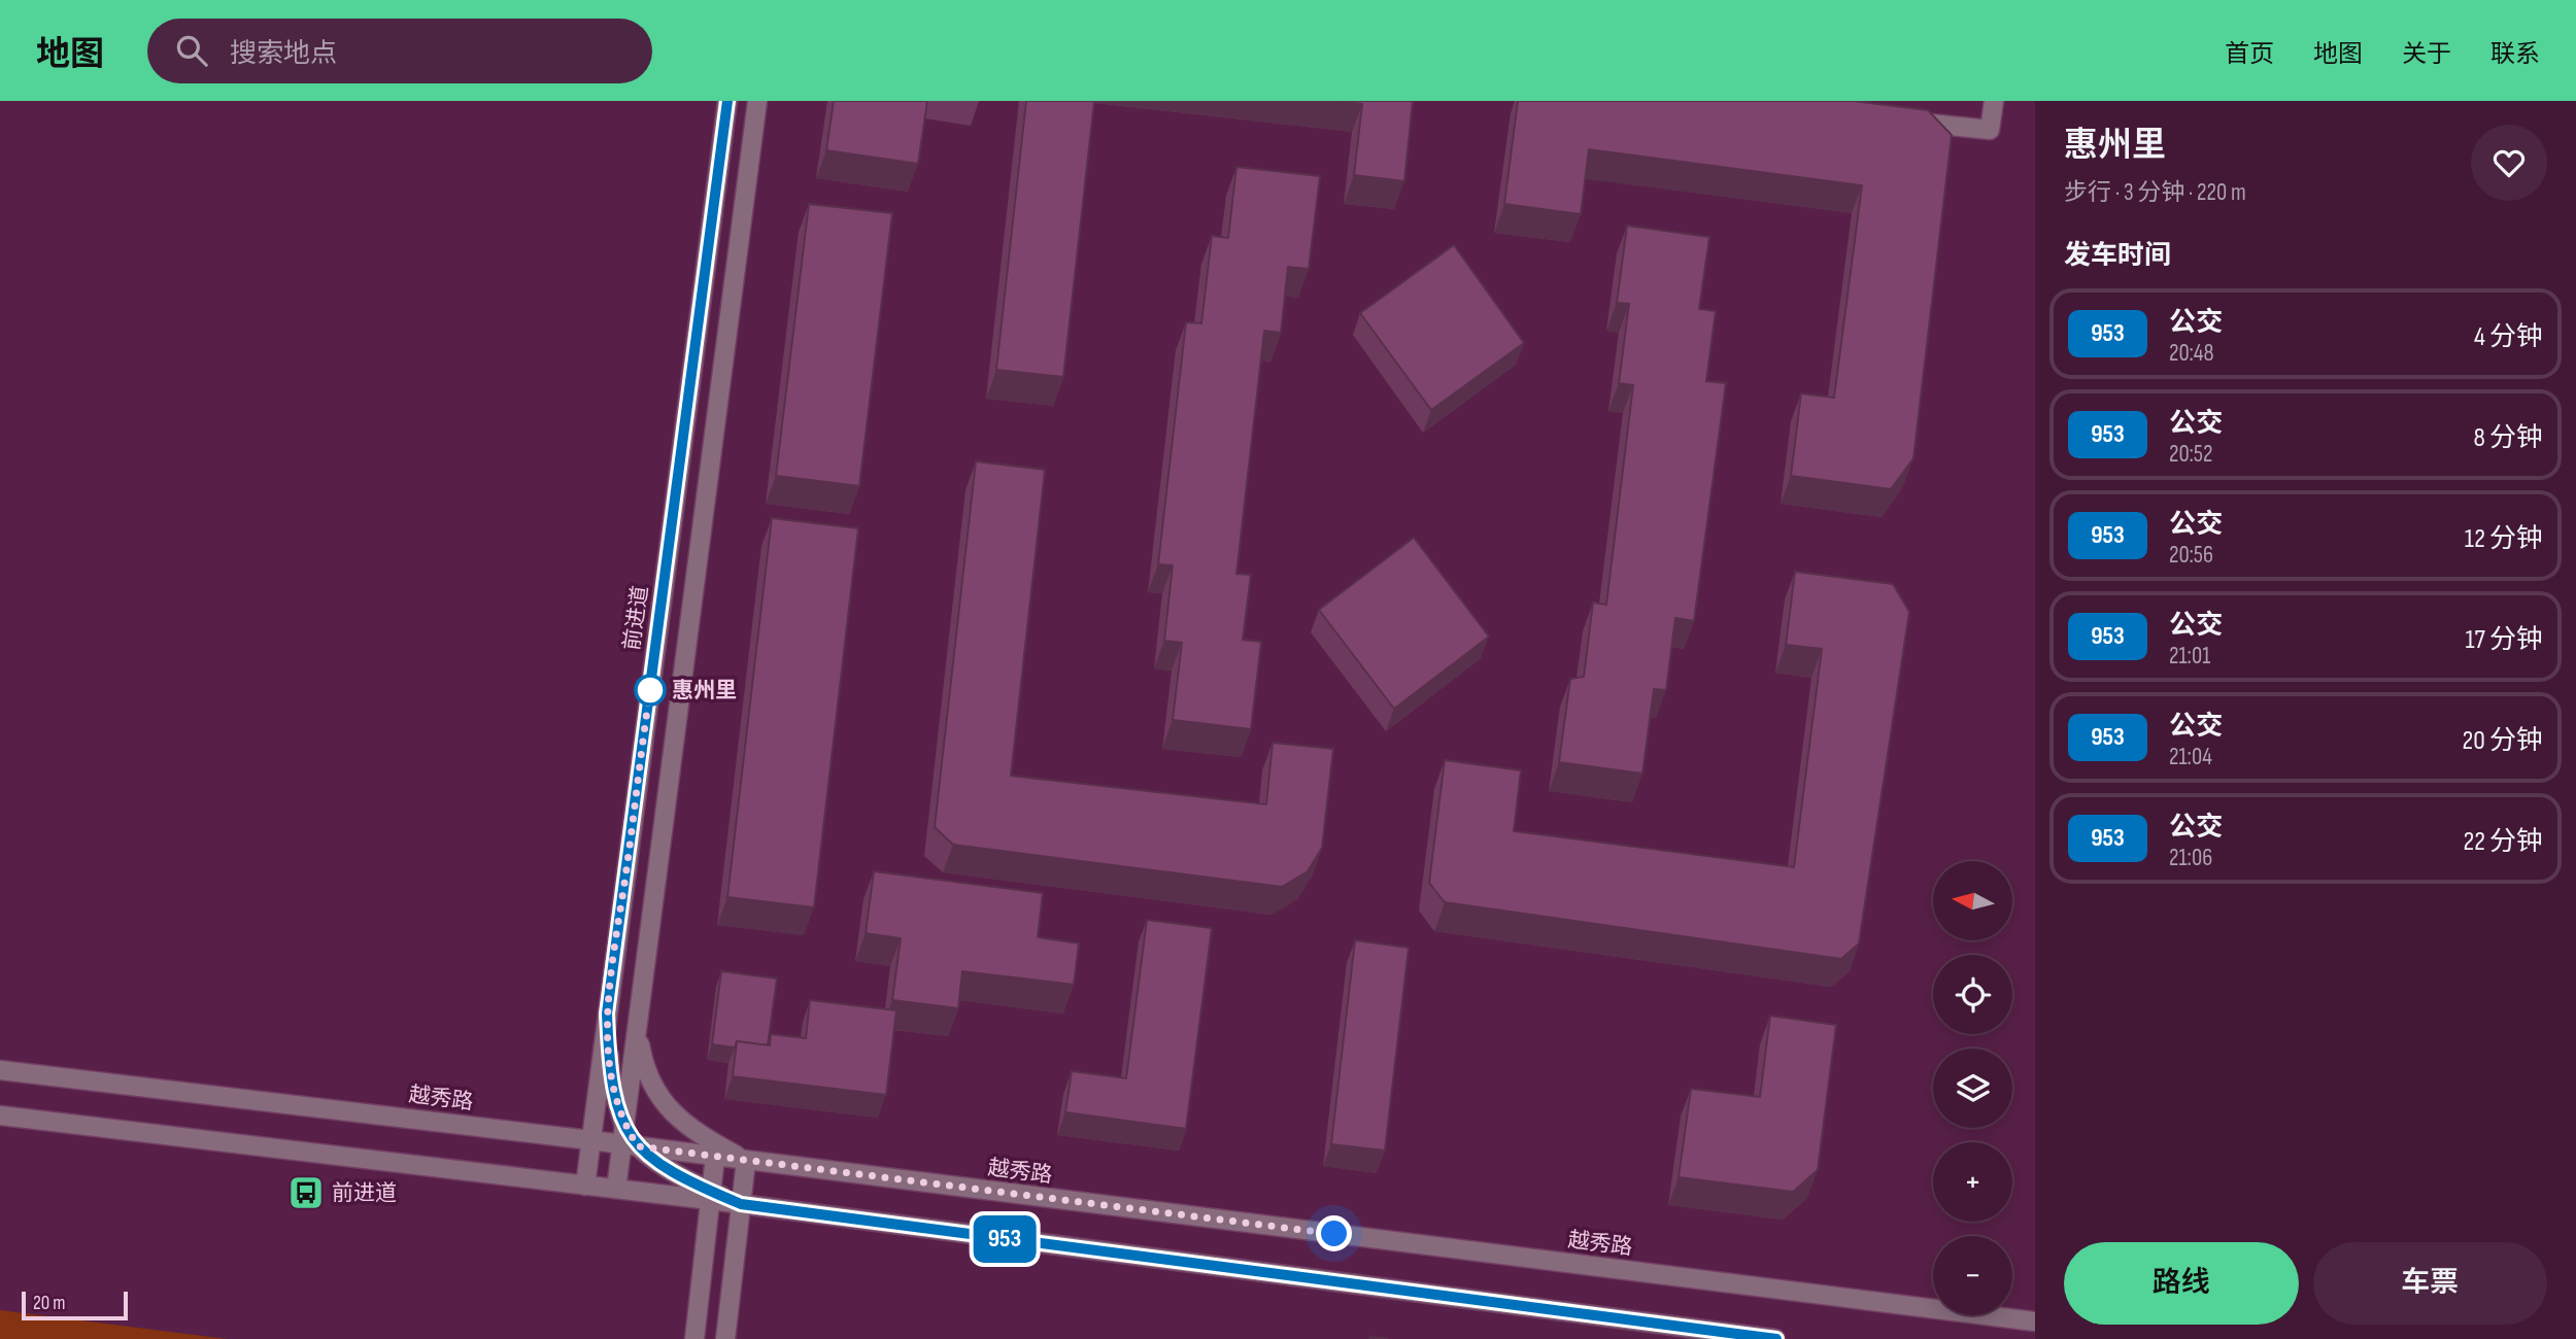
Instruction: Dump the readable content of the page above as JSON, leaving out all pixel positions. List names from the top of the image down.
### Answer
{
  "streets": {
    "street": ["前进道", "越秀路"]
  },
  "crossings": [
    ["前进道", "越秀路"]
  ],
  "places": {
    "other": ["惠州里"],
    "bus stop": ["前进道"]
  },
  "lines": ["bus line 953"],
  "scale_bar": "20 m",
  "north": "left",
  "page": {
    "header": "地图",
    "search": "搜索地点",
    "nav": [
      "首页",
      "地图",
      "关于",
      "联系"
    ],
    "on_map": "953",
    "heading": [
      ["惠州里", "步行 · 3 分钟 · 220 m"],
      "发车时间"
    ],
    "list": [
      {
        "mark": "953",
        "name": "公交",
        "note": "20:48",
        "value": "4 分钟"
      },
      {
        "mark": "953",
        "name": "公交",
        "note": "20:52",
        "value": "8 分钟"
      },
      {
        "mark": "953",
        "name": "公交",
        "note": "20:56",
        "value": "12 分钟"
      },
      {
        "mark": "953",
        "name": "公交",
        "note": "21:01",
        "value": "17 分钟"
      },
      {
        "mark": "953",
        "name": "公交",
        "note": "21:04",
        "value": "20 分钟"
      },
      {
        "mark": "953",
        "name": "公交",
        "note": "21:06",
        "value": "22 分钟"
      }
    ],
    "map_buttons": ["+", "−"],
    "buttons": ["路线", "车票"],
    "scale": "20 m"
  }
}
